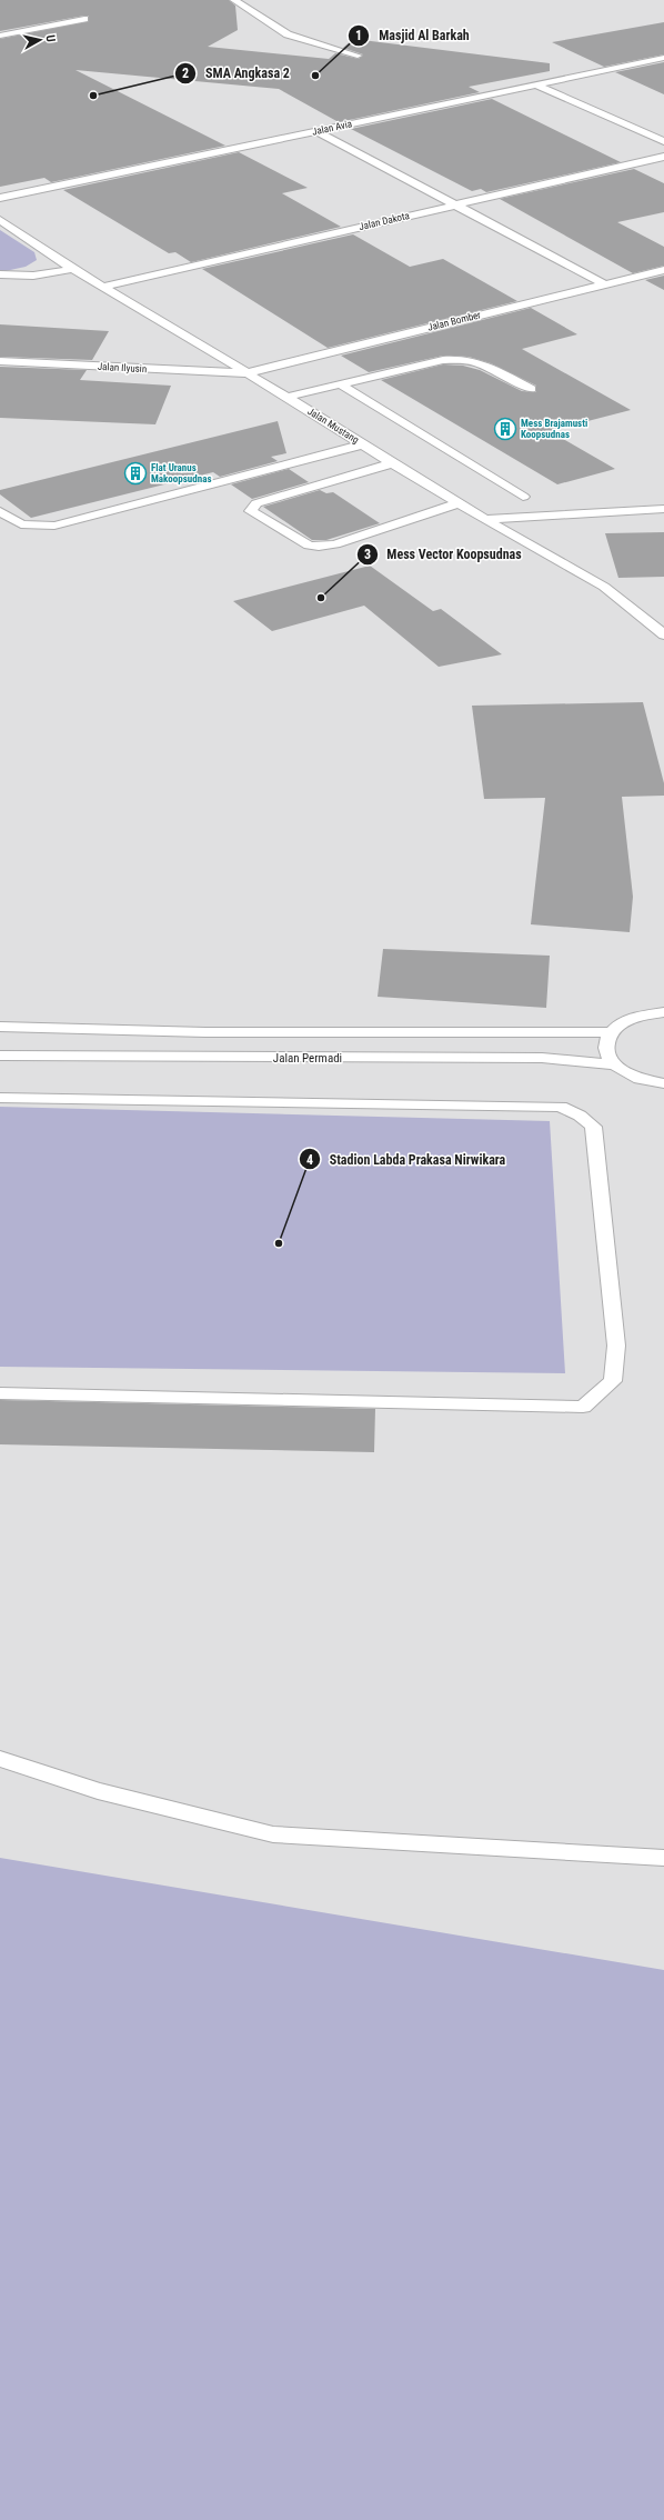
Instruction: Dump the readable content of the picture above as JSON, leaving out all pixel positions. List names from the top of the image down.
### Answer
{
  "streets": {
    "lane": [
      "Jalan Avia",
      "Jalan Dakota",
      "Jalan Bomber",
      "Jalan Ilyusin",
      "Jalan Mustang",
      "Jalan Permadi"
    ]
  },
  "crossings": [
    ["Jalan Dakota", "Jalan Mustang"],
    ["Jalan Bomber", "Jalan Ilyusin"],
    ["Jalan Bomber", "Jalan Mustang"],
    ["Jalan Ilyusin", "Jalan Mustang"]
  ],
  "places": {
    "other": [
      "Masjid Al Barkah",
      "SMA Angkasa 2",
      "Mess Vector Koopsudnas",
      "Stadion Labda Prakasa Nirwikara"
    ],
    "building": ["Mess Brajamusti Koopsudnas", "Flat Uranus Makoopsudnas"]
  },
  "north": "right"
}
